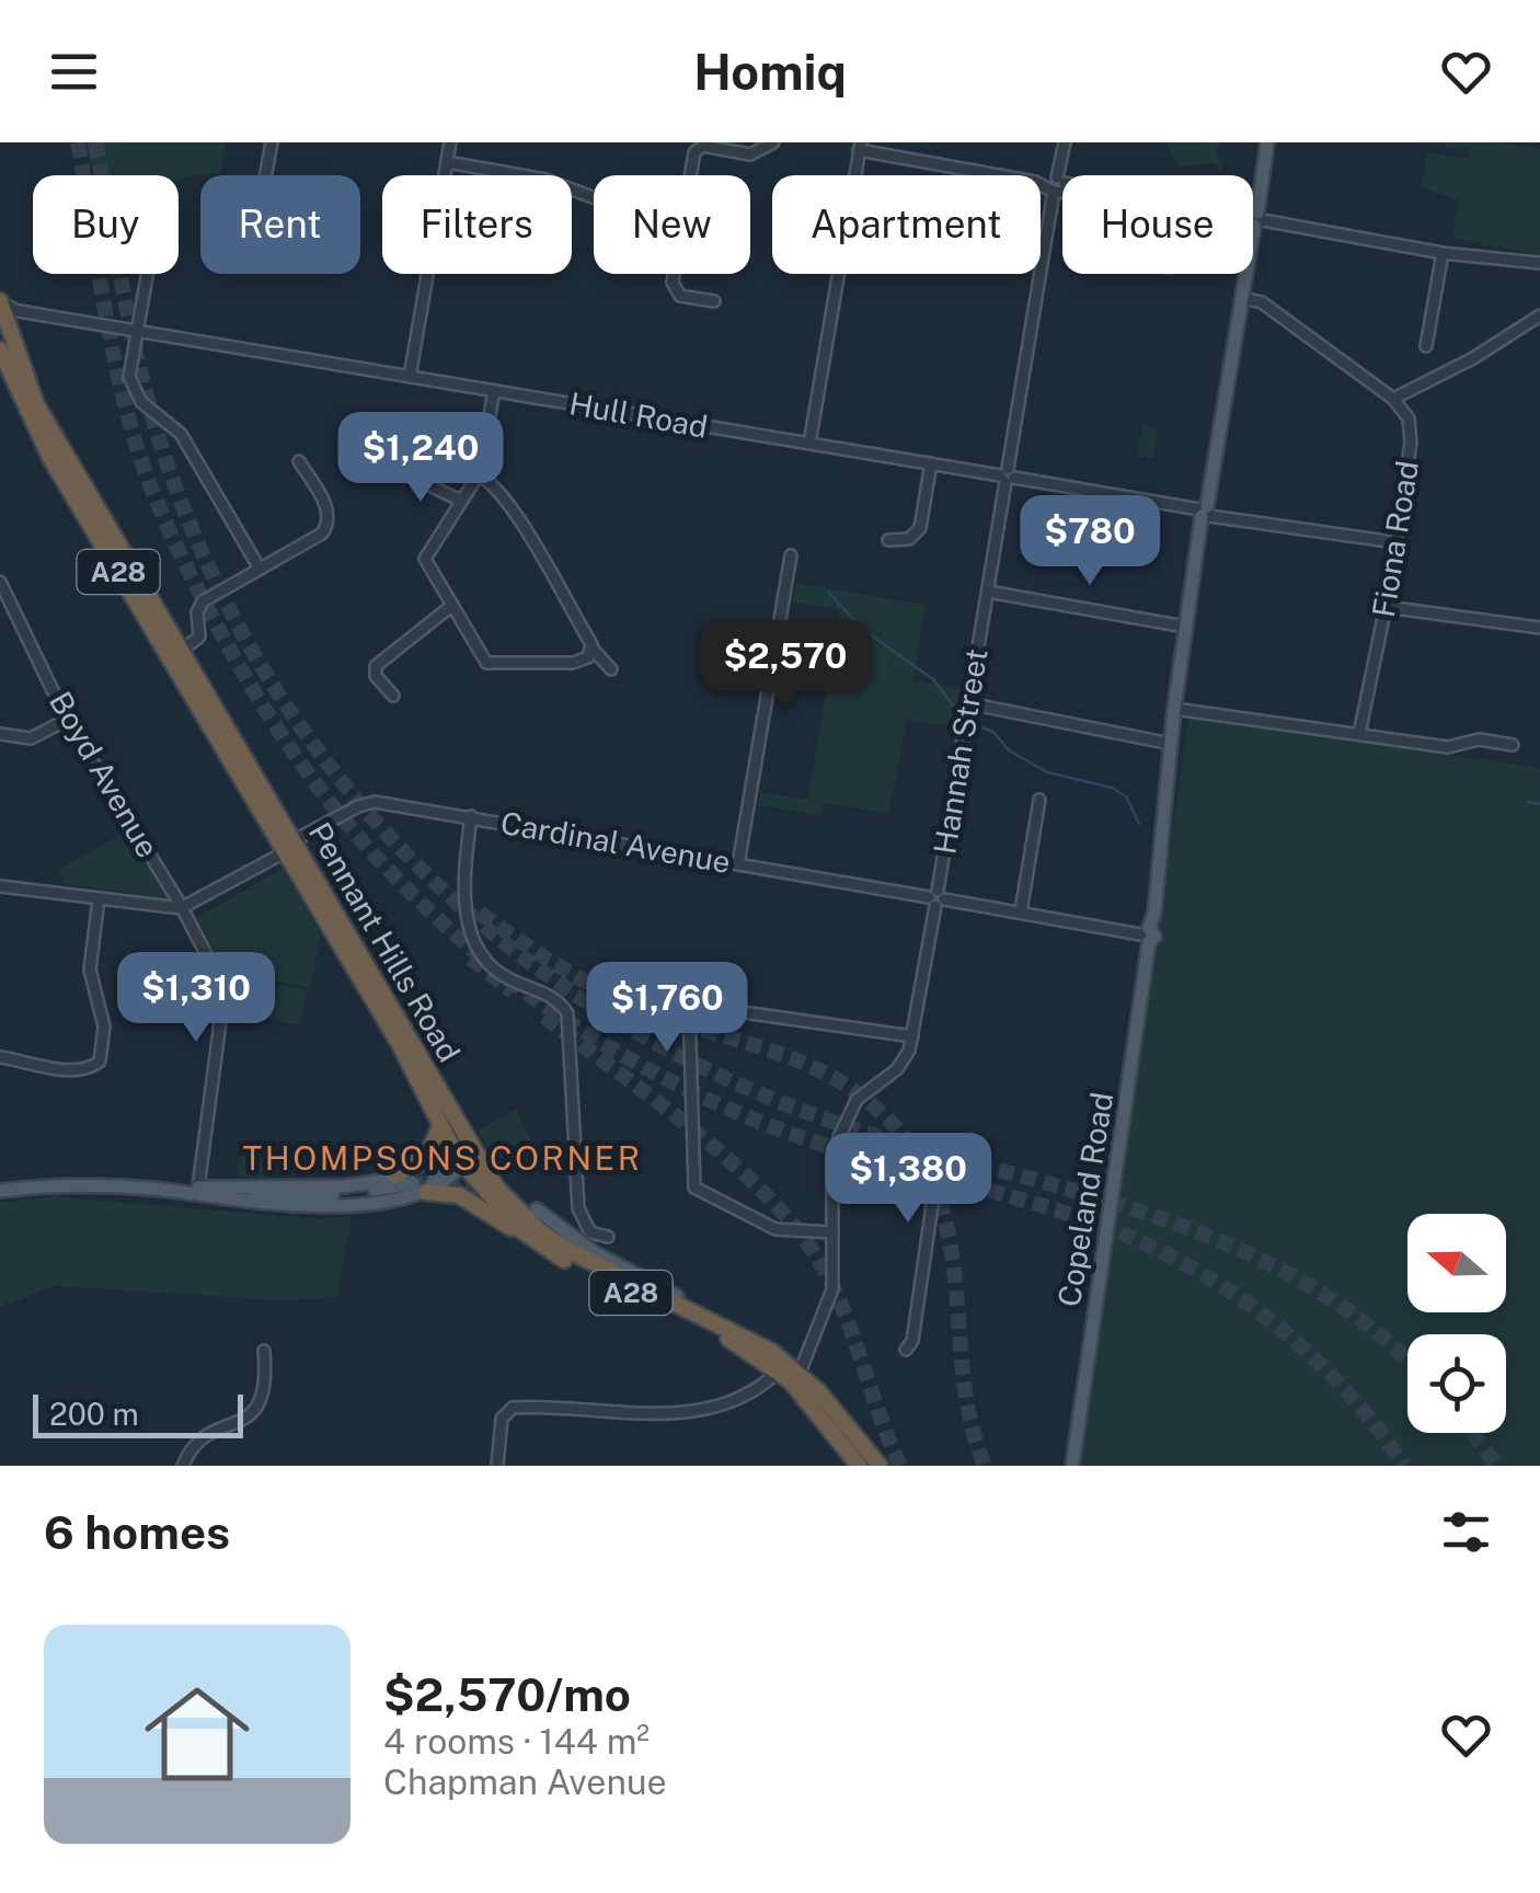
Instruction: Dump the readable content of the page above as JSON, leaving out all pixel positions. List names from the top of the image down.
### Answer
{
  "streets": {
    "highway": ["A28", "Pennant Hills Road"],
    "main road": ["Copeland Road"],
    "street": [
      "Hull Road",
      "Fiona Road",
      "Hannah Street",
      "Boyd Avenue",
      "Cardinal Avenue"
    ]
  },
  "crossings": [
    ["Hull Road", "Fiona Road"],
    ["Hull Road", "Hannah Street"],
    ["Hull Road", "Pennant Hills Road"],
    ["Hull Road", "Copeland Road"],
    ["Hannah Street", "Cardinal Avenue"],
    ["Hannah Street", "Pennant Hills Road"],
    ["Boyd Avenue", "Cardinal Avenue"],
    ["Cardinal Avenue", "Pennant Hills Road"],
    ["Cardinal Avenue", "Copeland Road"]
  ],
  "districts": ["THOMPSONS CORNER"],
  "scale_bar": "200 m",
  "north": "left",
  "page": {
    "header": "Homiq",
    "chip": [
      "Buy",
      "Rent",
      "Filters",
      "New",
      "Apartment",
      "House"
    ],
    "price": [
      "$1,240",
      "$780",
      "$2,570",
      "$1,310",
      "$1,760",
      "$1,380"
    ],
    "scale": "200 m",
    "heading": "6 homes",
    "list": [
      {
        "name": "$2,570/mo",
        "note": "4 rooms · 144 m² · Chapman Avenue"
      }
    ]
  }
}
